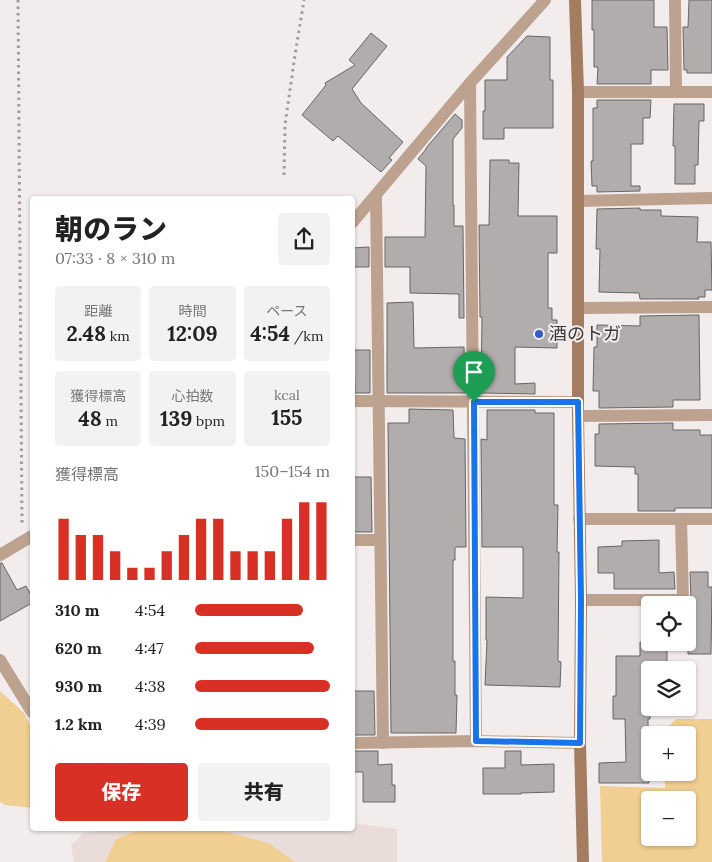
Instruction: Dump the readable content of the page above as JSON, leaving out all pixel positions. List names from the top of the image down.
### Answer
{
  "places": ["酒のトガ"],
  "page": {
    "heading": ["朝のラン", "07:33 · 8 × 310 m"],
    "stats": [
      ["距離", "2.48 km"],
      ["時間", "12:09"],
      ["ペース", "4:54 /km"],
      ["獲得標高", "48 m"],
      ["心拍数", "139 bpm"],
      ["kcal", "155"]
    ],
    "chart": ["獲得標高", "150–154 m"],
    "list": [
      {
        "name": "310 m",
        "note": "4:54"
      },
      {
        "name": "620 m",
        "note": "4:47"
      },
      {
        "name": "930 m",
        "note": "4:38"
      },
      {
        "name": "1.2 km",
        "note": "4:39"
      }
    ],
    "map_buttons": ["+", "−"],
    "buttons": ["保存", "共有"]
  }
}
